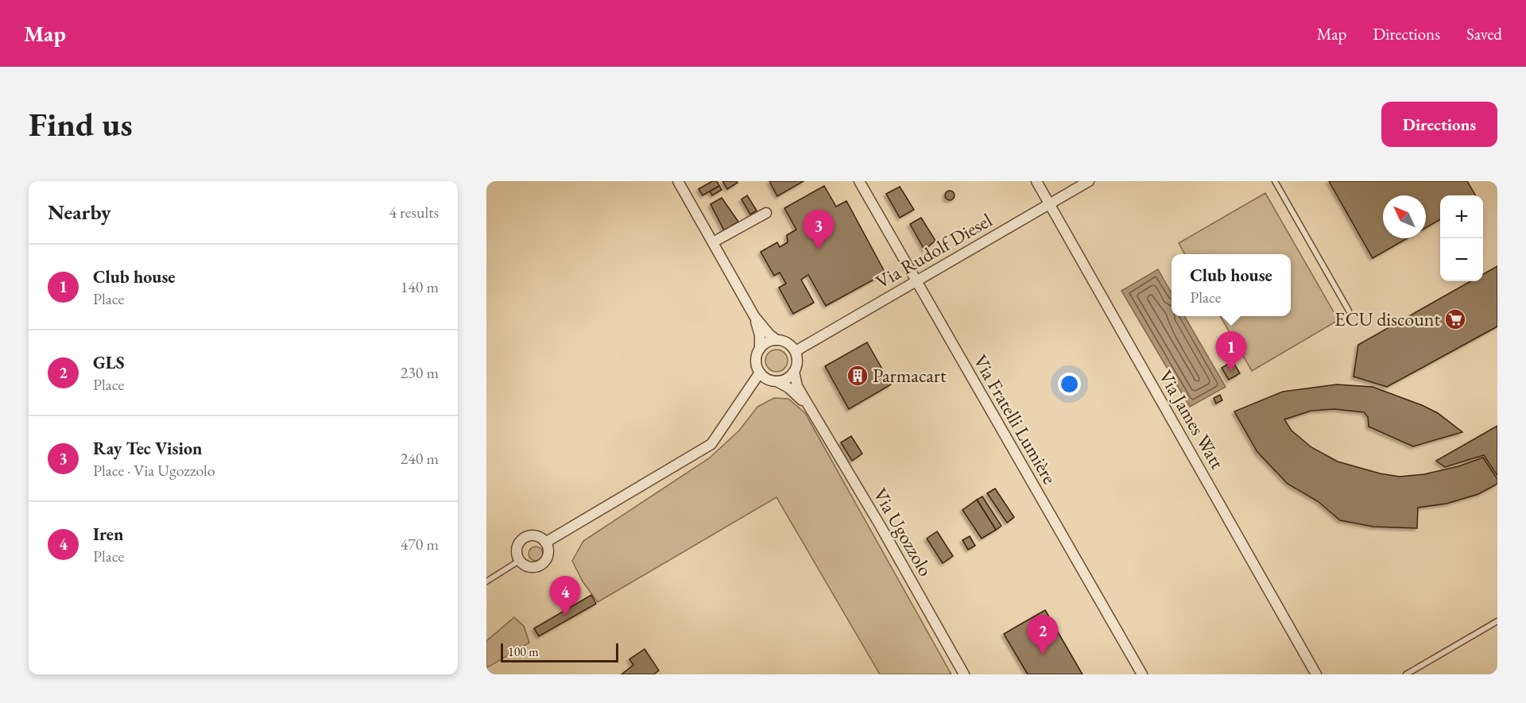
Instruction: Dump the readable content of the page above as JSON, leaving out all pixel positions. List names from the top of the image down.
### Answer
{
  "streets": {
    "street": [
      "Via Rudolf Diesel",
      "Via Fratelli Lumière",
      "Via James Watt",
      "Via Ugozzolo"
    ]
  },
  "crossings": [
    ["Via Rudolf Diesel", "Via Fratelli Lumière"],
    ["Via Rudolf Diesel", "Via James Watt"],
    ["Via Rudolf Diesel", "Via Ugozzolo"]
  ],
  "places": {
    "supermarket": ["ECU discount"],
    "building": ["Parmacart"]
  },
  "scale_bar": "100 m",
  "north": "top left",
  "page": {
    "header": "Map",
    "nav": ["Map", "Directions", "Saved"],
    "buttons": "Directions",
    "title": "Find us",
    "heading": ["Nearby", "4 results"],
    "map_buttons": ["+", "−"],
    "pins": [
      "3",
      "1",
      "4",
      "2"
    ],
    "list": [
      {
        "mark": "1",
        "name": "Club house",
        "note": "Place",
        "value": "140 m"
      },
      {
        "mark": "2",
        "name": "GLS",
        "note": "Place",
        "value": "230 m"
      },
      {
        "mark": "3",
        "name": "Ray Tec Vision",
        "note": "Place · Via Ugozzolo",
        "value": "240 m"
      },
      {
        "mark": "4",
        "name": "Iren",
        "note": "Place",
        "value": "470 m"
      }
    ],
    "popup": ["Club house", "Place"],
    "scale": "100 m"
  }
}
